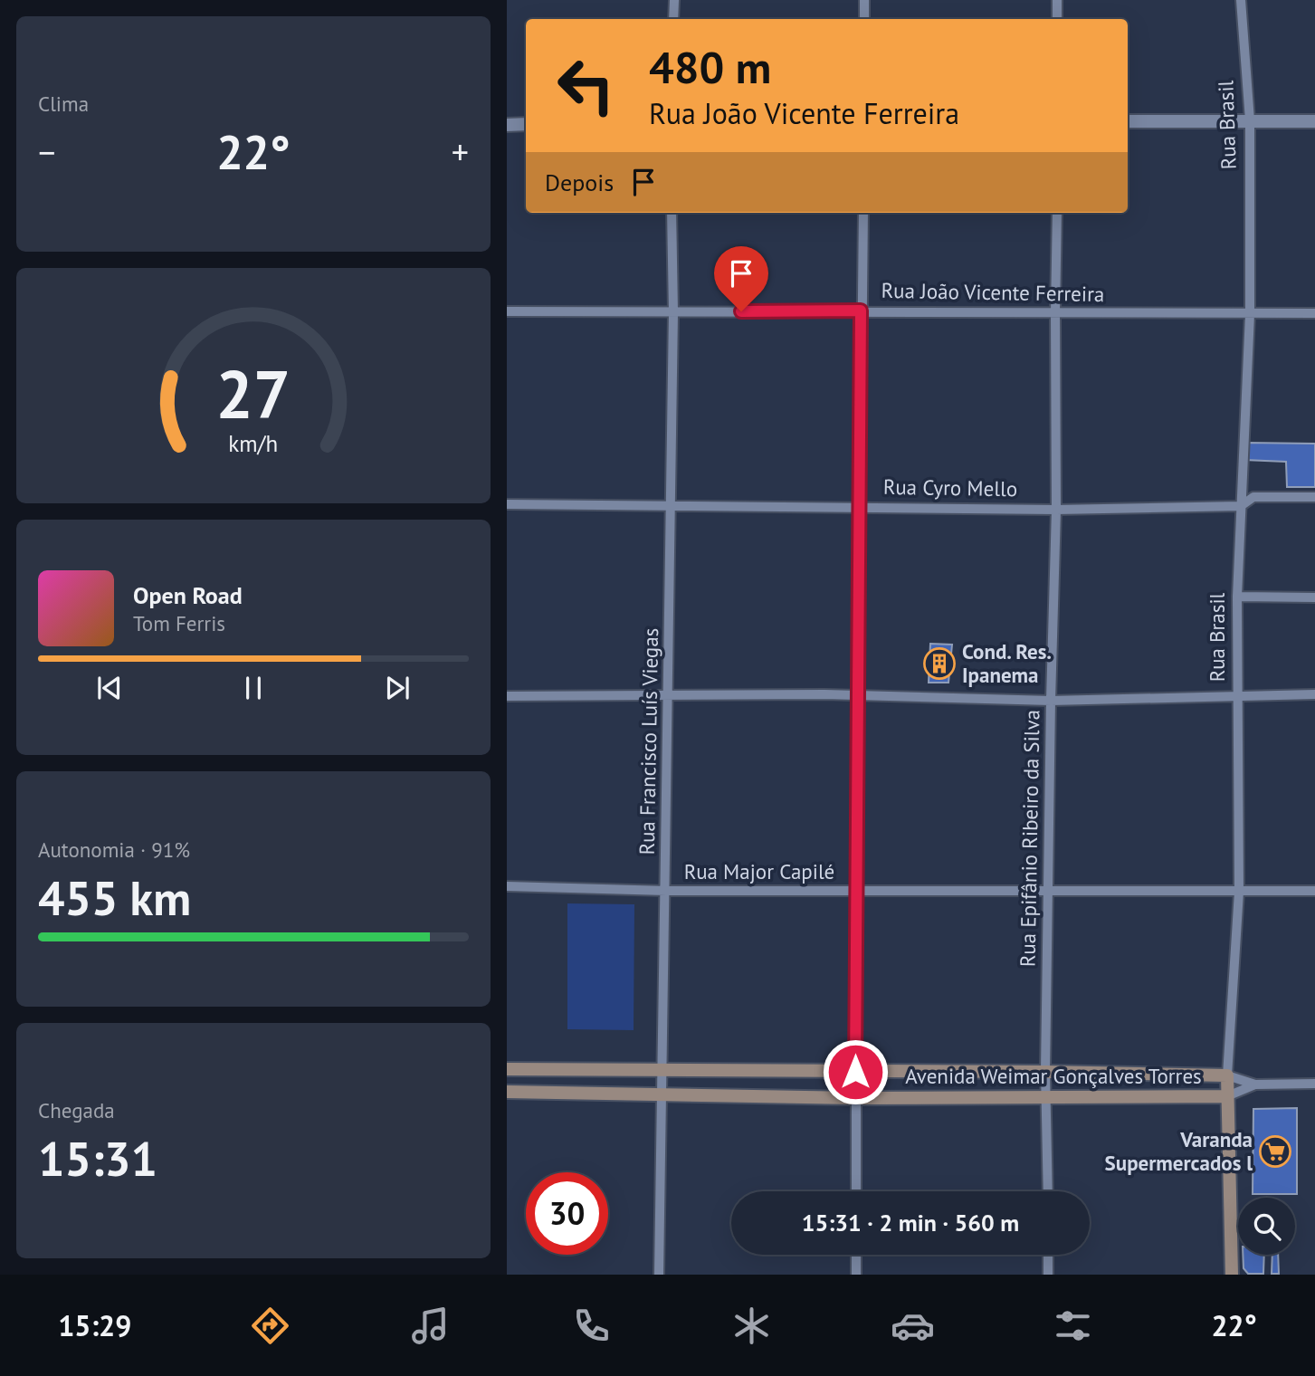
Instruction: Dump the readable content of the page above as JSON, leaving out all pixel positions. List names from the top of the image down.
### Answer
{
  "streets": {
    "main road": ["Rua Brasil", "Avenida Weimar Gonçalves Torres"],
    "street": [
      "Rua João Vicente Ferreira",
      "Rua Cyro Mello",
      "Rua Francisco Luís Viegas",
      "Rua Epifânio Ribeiro da Silva",
      "Rua Major Capilé"
    ]
  },
  "crossings": [
    ["Rua Brasil", "Rua João Vicente Ferreira"],
    ["Rua Brasil", "Rua Cyro Mello"],
    ["Rua Brasil", "Rua Major Capilé"],
    ["Rua Brasil", "Avenida Weimar Gonçalves Torres"],
    ["Rua João Vicente Ferreira", "Rua Francisco Luís Viegas"],
    ["Rua João Vicente Ferreira", "Rua Epifânio Ribeiro da Silva"],
    ["Rua Cyro Mello", "Rua Francisco Luís Viegas"],
    ["Rua Cyro Mello", "Rua Epifânio Ribeiro da Silva"],
    ["Rua Francisco Luís Viegas", "Rua Major Capilé"],
    ["Rua Francisco Luís Viegas", "Avenida Weimar Gonçalves Torres"],
    ["Rua Epifânio Ribeiro da Silva", "Rua Major Capilé"],
    ["Rua Epifânio Ribeiro da Silva", "Avenida Weimar Gonçalves Torres"]
  ],
  "places": {
    "building": ["Cond. Res. Ipanema"],
    "supermarket": ["Varanda Supermercados l"]
  },
  "page": {
    "tile": [
      "Clima",
      ["Autonomia · 91%", "455 km"],
      ["Chegada", "15:31"]
    ],
    "turn": ["480 m", "Rua João Vicente Ferreira"],
    "heat": ["−", "22°", "+"],
    "then": "Depois",
    "song": ["Open Road", "Tom Ferris"],
    "limit": "30",
    "trip": "15:31 · 2 min · 560 m",
    "tabs": ["15:29", "22°"],
    "gauge": ["27", "km/h"]
  }
}
